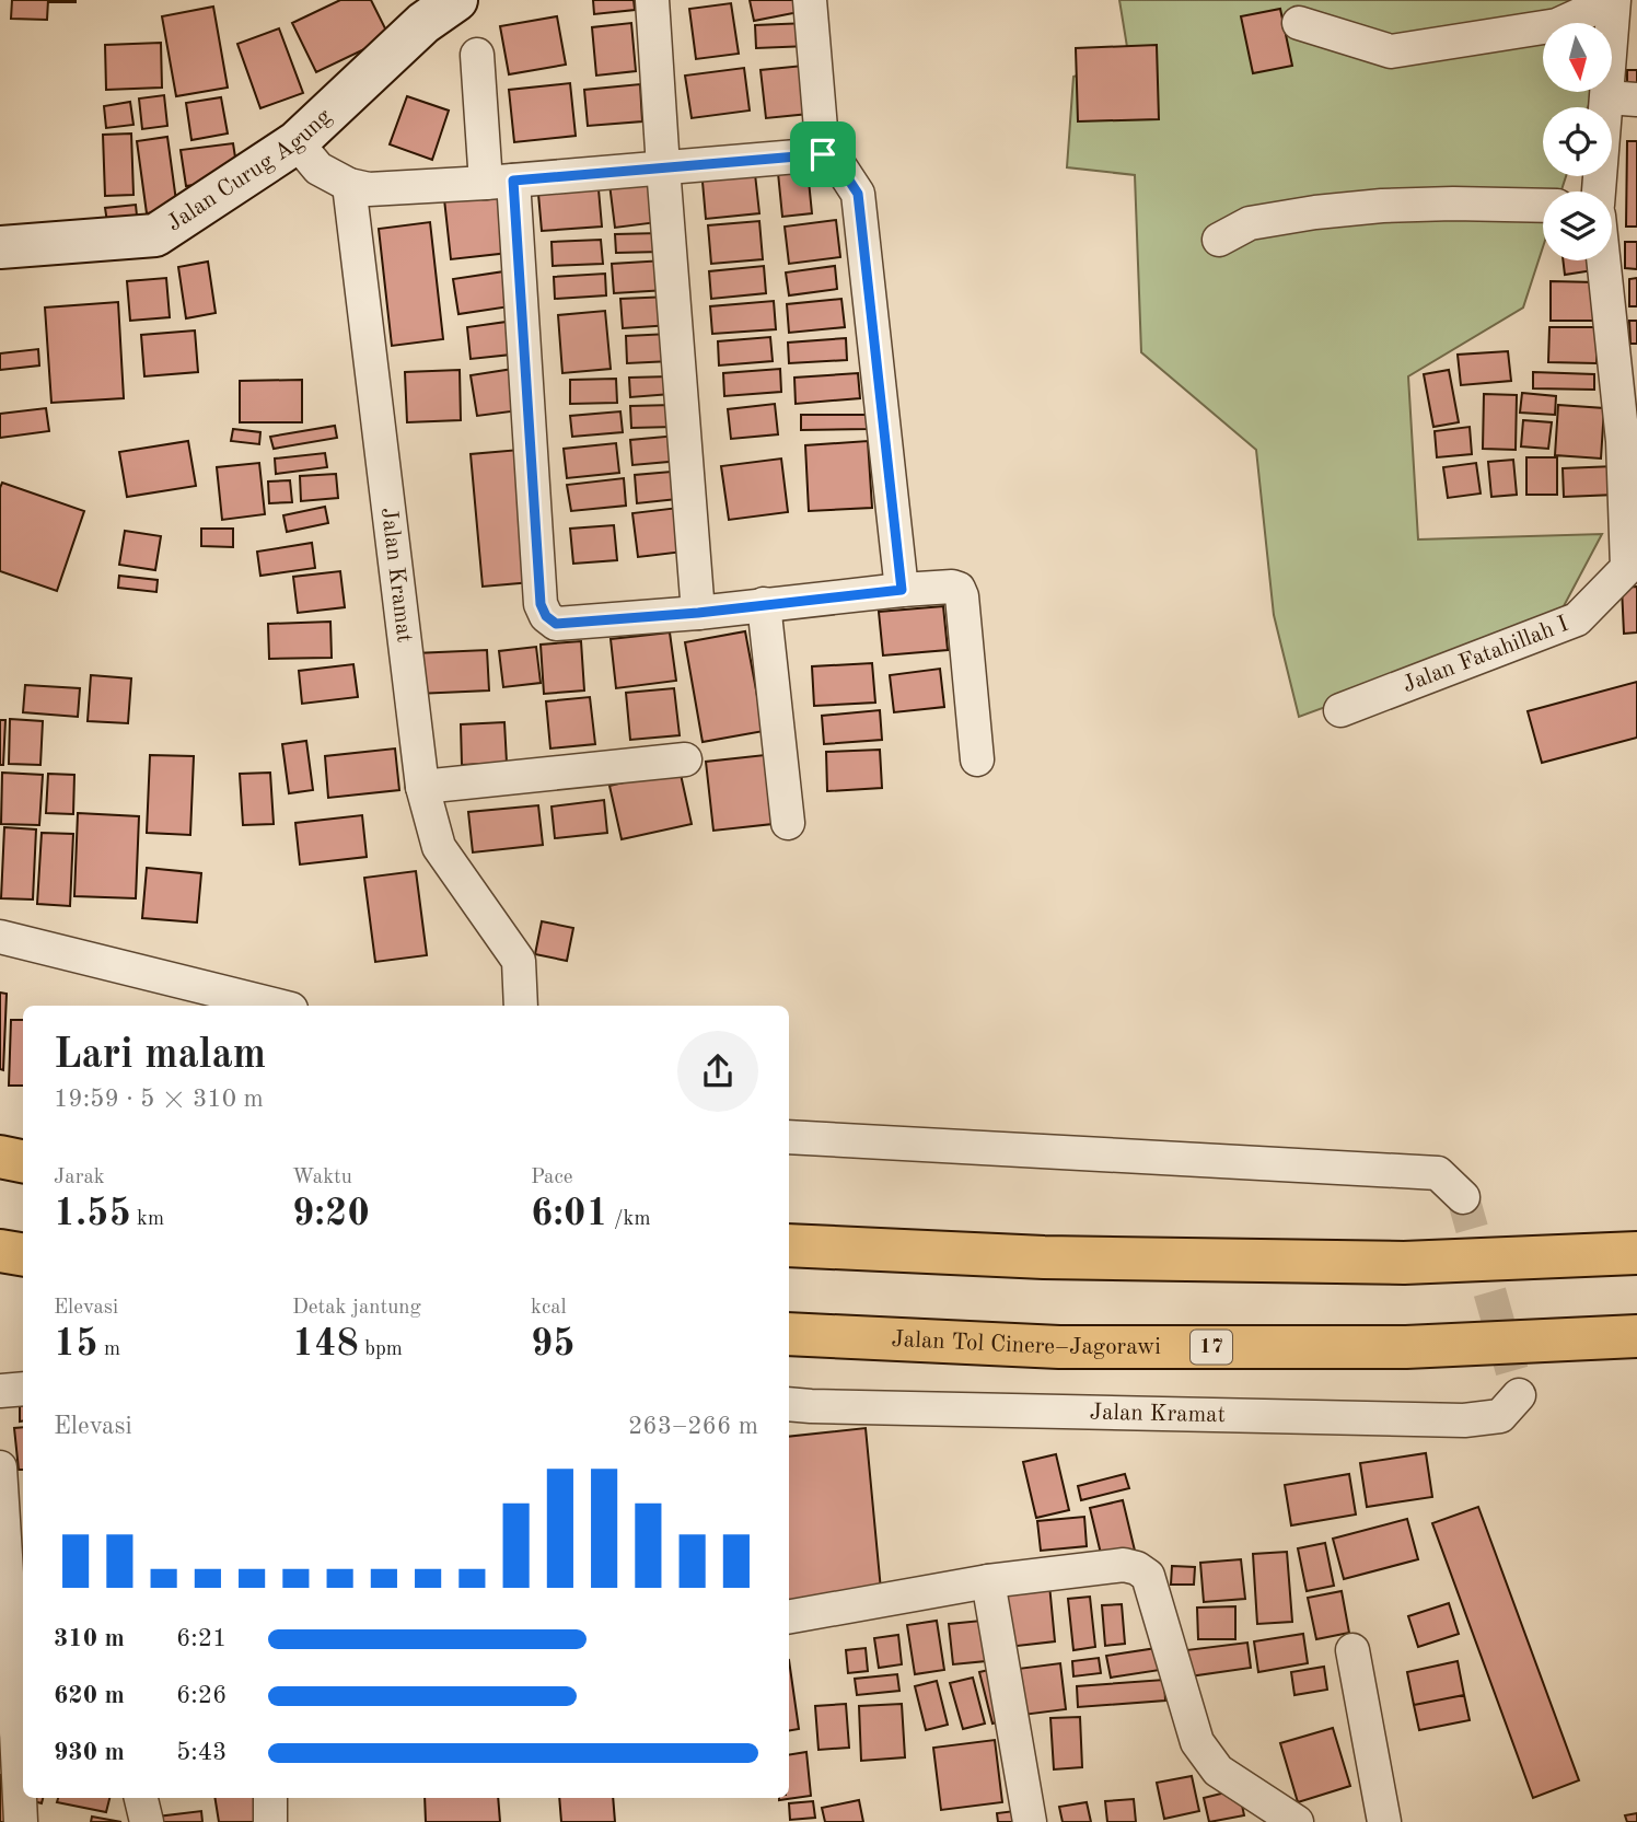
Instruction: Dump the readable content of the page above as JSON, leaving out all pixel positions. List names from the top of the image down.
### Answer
{
  "streets": {
    "highway": ["Jalan Tol Cinere–Jagorawi", "17"],
    "street": ["Jalan Curug Agung", "Jalan Kramat", "Jalan Fatahillah I"]
  },
  "north": "bottom",
  "page": {
    "heading": ["Lari malam", "19:59 · 5 × 310 m"],
    "stats": [
      ["Jarak", "1.55 km"],
      ["Waktu", "9:20"],
      ["Pace", "6:01 /km"],
      ["Elevasi", "15 m"],
      ["Detak jantung", "148 bpm"],
      ["kcal", "95"]
    ],
    "chart": ["Elevasi", "263–266 m"],
    "list": [
      {
        "name": "310 m",
        "note": "6:21"
      },
      {
        "name": "620 m",
        "note": "6:26"
      },
      {
        "name": "930 m",
        "note": "5:43"
      }
    ]
  }
}
